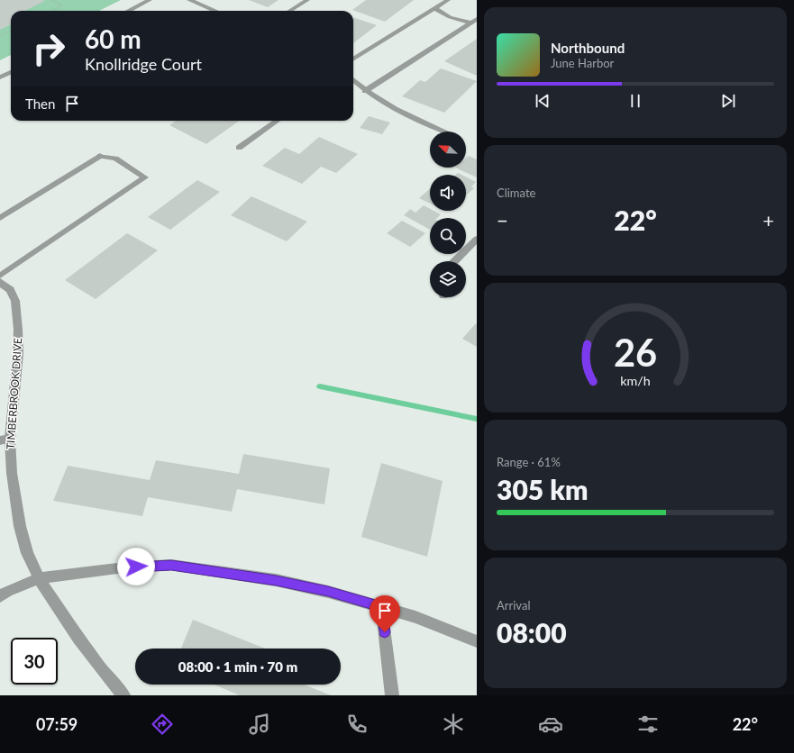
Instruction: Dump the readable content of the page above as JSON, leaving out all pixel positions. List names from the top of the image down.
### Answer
{
  "streets": {
    "street": ["TIMBERBROOK DRIVE"]
  },
  "north": "top left",
  "page": {
    "turn": ["60 m", "Knollridge Court"],
    "song": ["Northbound", "June Harbor"],
    "then": "Then",
    "tile": [
      "Climate",
      ["Range · 61%", "305 km"],
      ["Arrival", "08:00"]
    ],
    "heat": ["−", "22°", "+"],
    "limit": "30",
    "trip": "08:00 · 1 min · 70 m",
    "tabs": ["07:59", "22°"],
    "gauge": ["26", "km/h"]
  }
}
